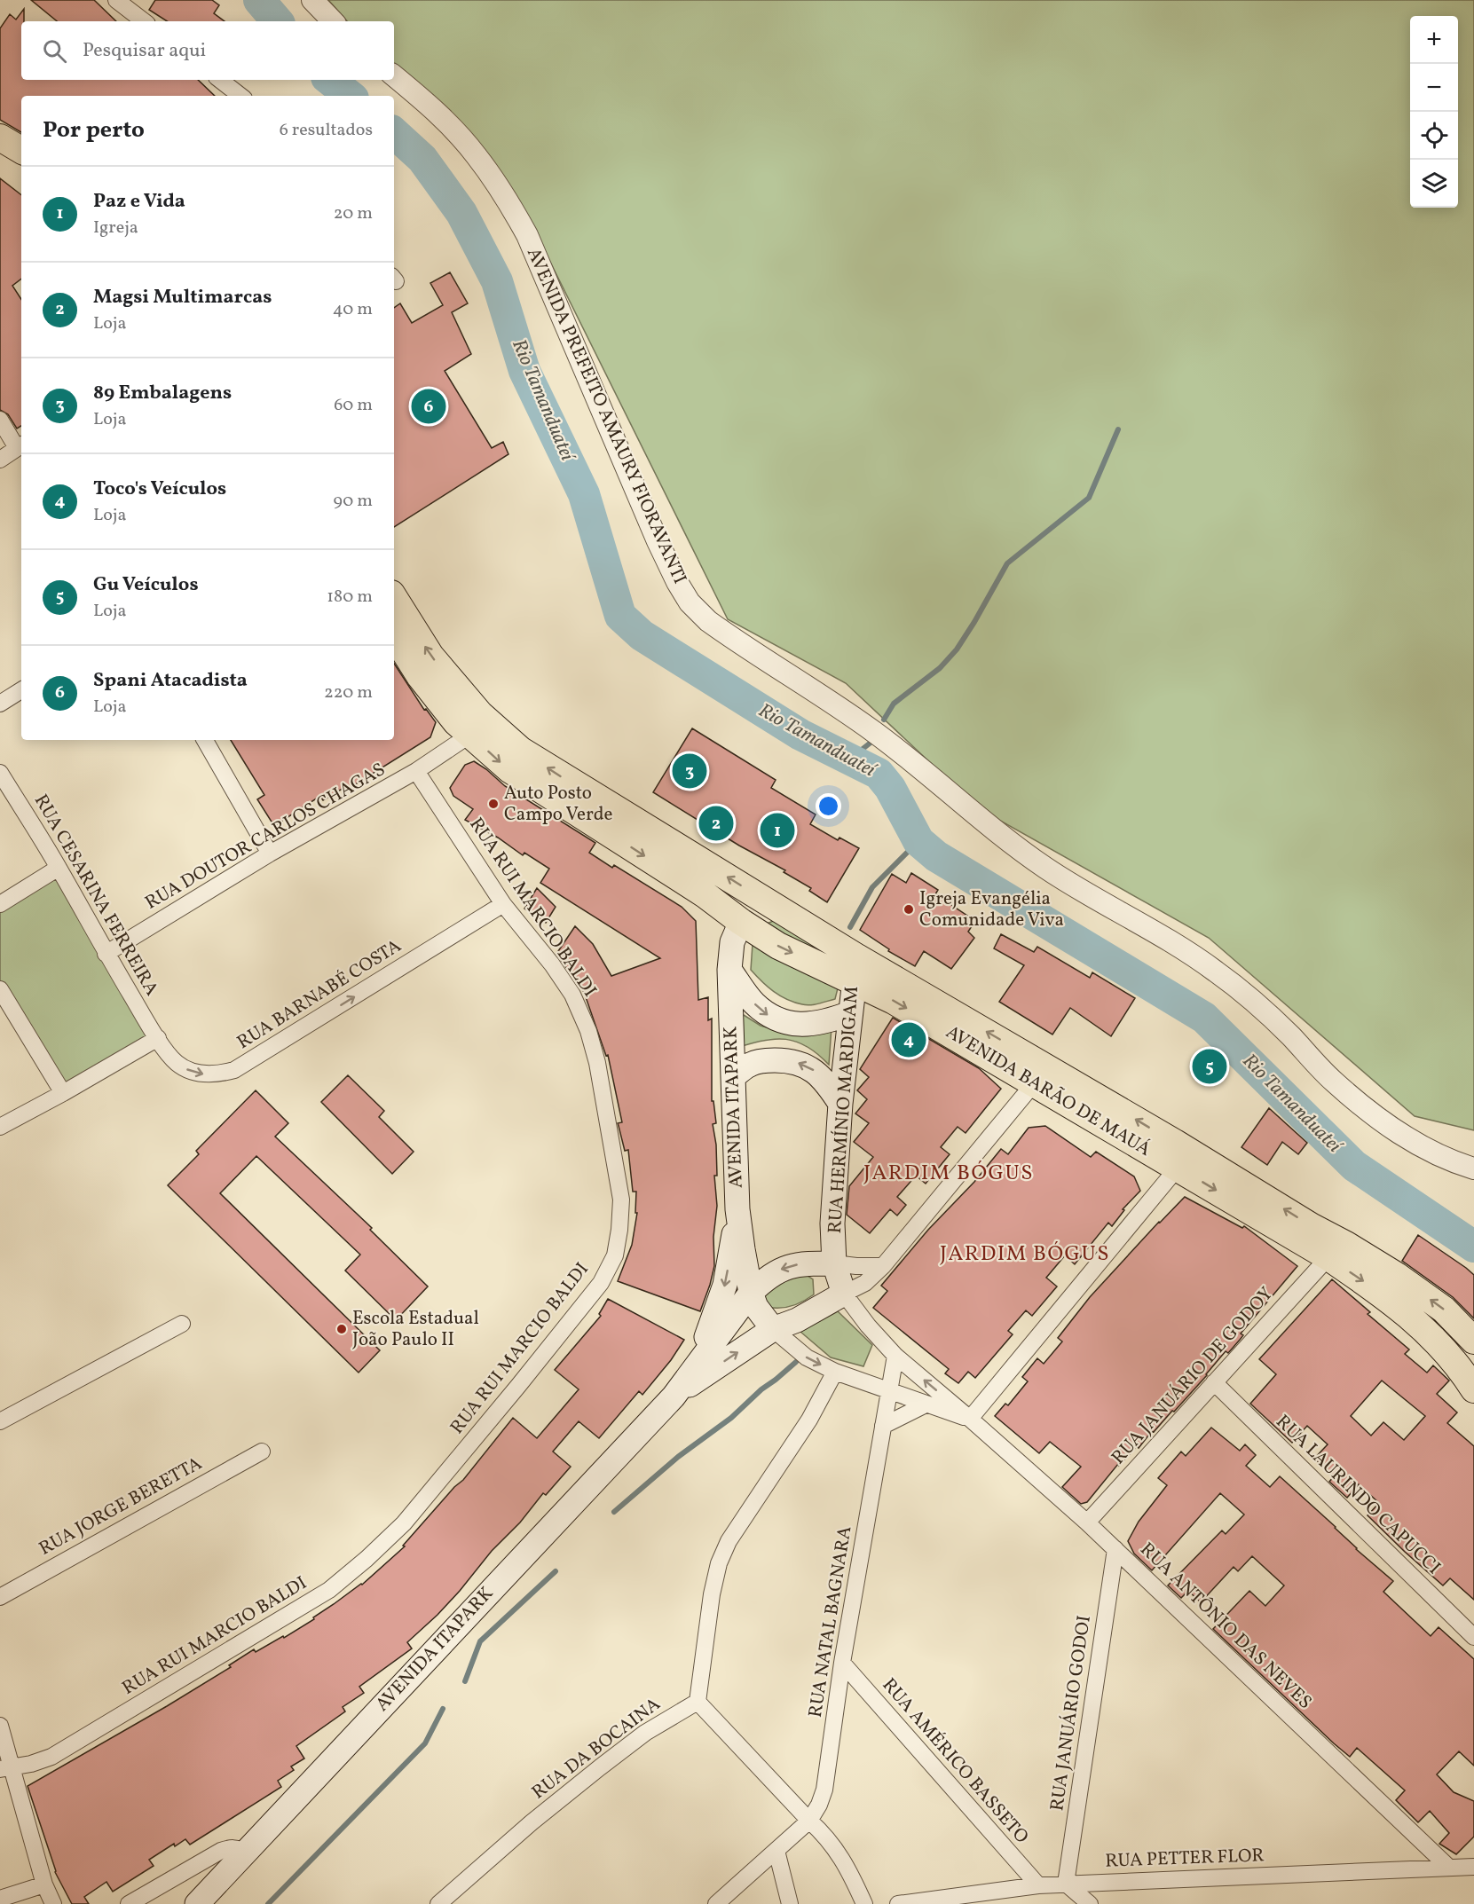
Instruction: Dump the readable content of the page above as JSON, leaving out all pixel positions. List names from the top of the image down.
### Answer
{
  "streets": {
    "main road": ["AVENIDA BARÃO DE MAUÁ", "AVENIDA ITAPARK", "RUA HERMÍNIO MARDIGAM"],
    "street": [
      "AVENIDA PREFEITO AMAURY FIORAVANTI",
      "RUA DOUTOR CARLOS CHAGAS",
      "RUA CESARINA FERREIRA",
      "RUA RUI MARCIO BALDI",
      "RUA BARNABÉ COSTA",
      "RUA JANUÁRIO DE GODOY",
      "RUA LAURINDO CAPUCCI",
      "RUA JORGE BERETTA",
      "RUA NATAL BAGNARA",
      "RUA ANTÔNIO DAS NEVES",
      "RUA JANUÁRIO GODOI",
      "RUA DA BOCAINA",
      "RUA AMÉRICO BASSETO",
      "RUA PETTER FLOR"
    ]
  },
  "crossings": [
    ["RUA DOUTOR CARLOS CHAGAS", "RUA CESARINA FERREIRA"],
    ["RUA DOUTOR CARLOS CHAGAS", "RUA RUI MARCIO BALDI"],
    ["RUA DOUTOR CARLOS CHAGAS", "AVENIDA BARÃO DE MAUÁ"],
    ["RUA CESARINA FERREIRA", "RUA BARNABÉ COSTA"],
    ["RUA RUI MARCIO BALDI", "RUA BARNABÉ COSTA"],
    ["AVENIDA BARÃO DE MAUÁ", "AVENIDA ITAPARK"],
    ["AVENIDA BARÃO DE MAUÁ", "RUA HERMÍNIO MARDIGAM"],
    ["AVENIDA BARÃO DE MAUÁ", "RUA JANUÁRIO DE GODOY"],
    ["AVENIDA ITAPARK", "RUA HERMÍNIO MARDIGAM"],
    ["AVENIDA ITAPARK", "RUA ANTÔNIO DAS NEVES"],
    ["RUA HERMÍNIO MARDIGAM", "RUA ANTÔNIO DAS NEVES"],
    ["RUA JANUÁRIO DE GODOY", "RUA LAURINDO CAPUCCI"],
    ["RUA JANUÁRIO DE GODOY", "RUA ANTÔNIO DAS NEVES"],
    ["RUA NATAL BAGNARA", "RUA ANTÔNIO DAS NEVES"],
    ["RUA NATAL BAGNARA", "RUA AMÉRICO BASSETO"],
    ["RUA ANTÔNIO DAS NEVES", "RUA JANUÁRIO GODOI"],
    ["RUA ANTÔNIO DAS NEVES", "RUA PETTER FLOR"],
    ["RUA JANUÁRIO GODOI", "RUA PETTER FLOR"],
    ["RUA AMÉRICO BASSETO", "RUA PETTER FLOR"]
  ],
  "one_way": ["RUA BARNABÉ COSTA"],
  "districts": ["JARDIM BÓGUS", "JARDIM BÓGUS"],
  "water": ["Rio Tamanduateí"],
  "places": ["Auto Posto Campo Verde", "Igreja Evangélia Comunidade Viva", "Escola Estadual João Paulo II"],
  "page": {
    "map_buttons": ["+", "−"],
    "search": "Pesquisar aqui",
    "heading": ["Por perto", "6 resultados"],
    "list": [
      {
        "mark": "1",
        "name": "Paz e Vida",
        "note": "Igreja",
        "value": "20 m"
      },
      {
        "mark": "2",
        "name": "Magsi Multimarcas",
        "note": "Loja",
        "value": "40 m"
      },
      {
        "mark": "3",
        "name": "89 Embalagens",
        "note": "Loja",
        "value": "60 m"
      },
      {
        "mark": "4",
        "name": "Toco's Veículos",
        "note": "Loja",
        "value": "90 m"
      },
      {
        "mark": "5",
        "name": "Gu Veículos",
        "note": "Loja",
        "value": "180 m"
      },
      {
        "mark": "6",
        "name": "Spani Atacadista",
        "note": "Loja",
        "value": "220 m"
      }
    ],
    "pins": [
      "6",
      "3",
      "2",
      "1",
      "4",
      "5"
    ]
  }
}
